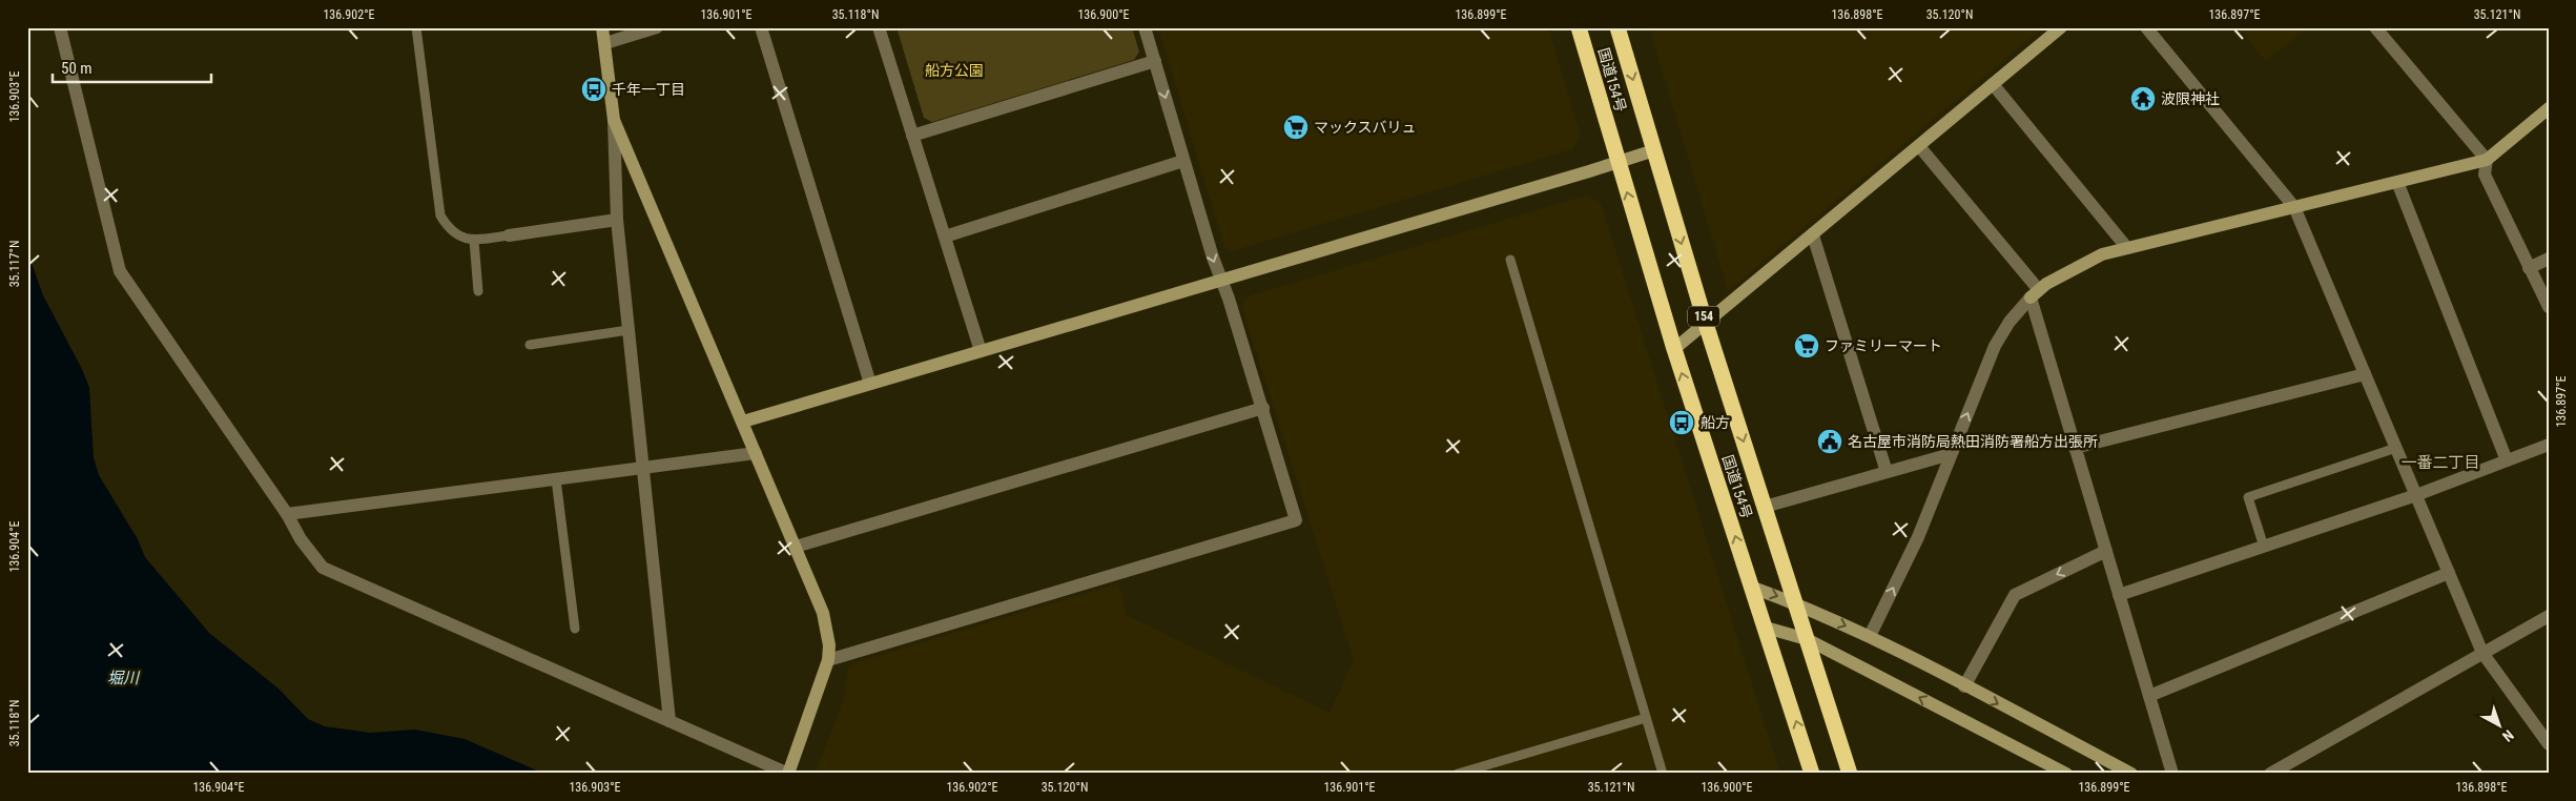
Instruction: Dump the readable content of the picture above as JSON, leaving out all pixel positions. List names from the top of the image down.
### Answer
{
  "streets": {
    "highway": ["国道154号", "154"]
  },
  "districts": ["一番二丁目"],
  "water": ["堀川"],
  "parks": ["船方公園"],
  "places": {
    "bus stop": ["千年一丁目", "船方"],
    "temple": ["波限神社"],
    "supermarket": ["マックスバリュ", "ファミリーマート"],
    "public building": ["名古屋市消防局熱田消防署船方出張所"]
  },
  "scale_bar": "50 m",
  "north": "bottom right",
  "coordinates": [
    "136.902°E",
    "136.901°E",
    "35.118°N",
    "136.900°E",
    "136.899°E",
    "136.898°E",
    "35.120°N",
    "136.897°E",
    "35.121°N",
    "136.903°E",
    "35.117°N",
    "136.904°E"
  ]
}
